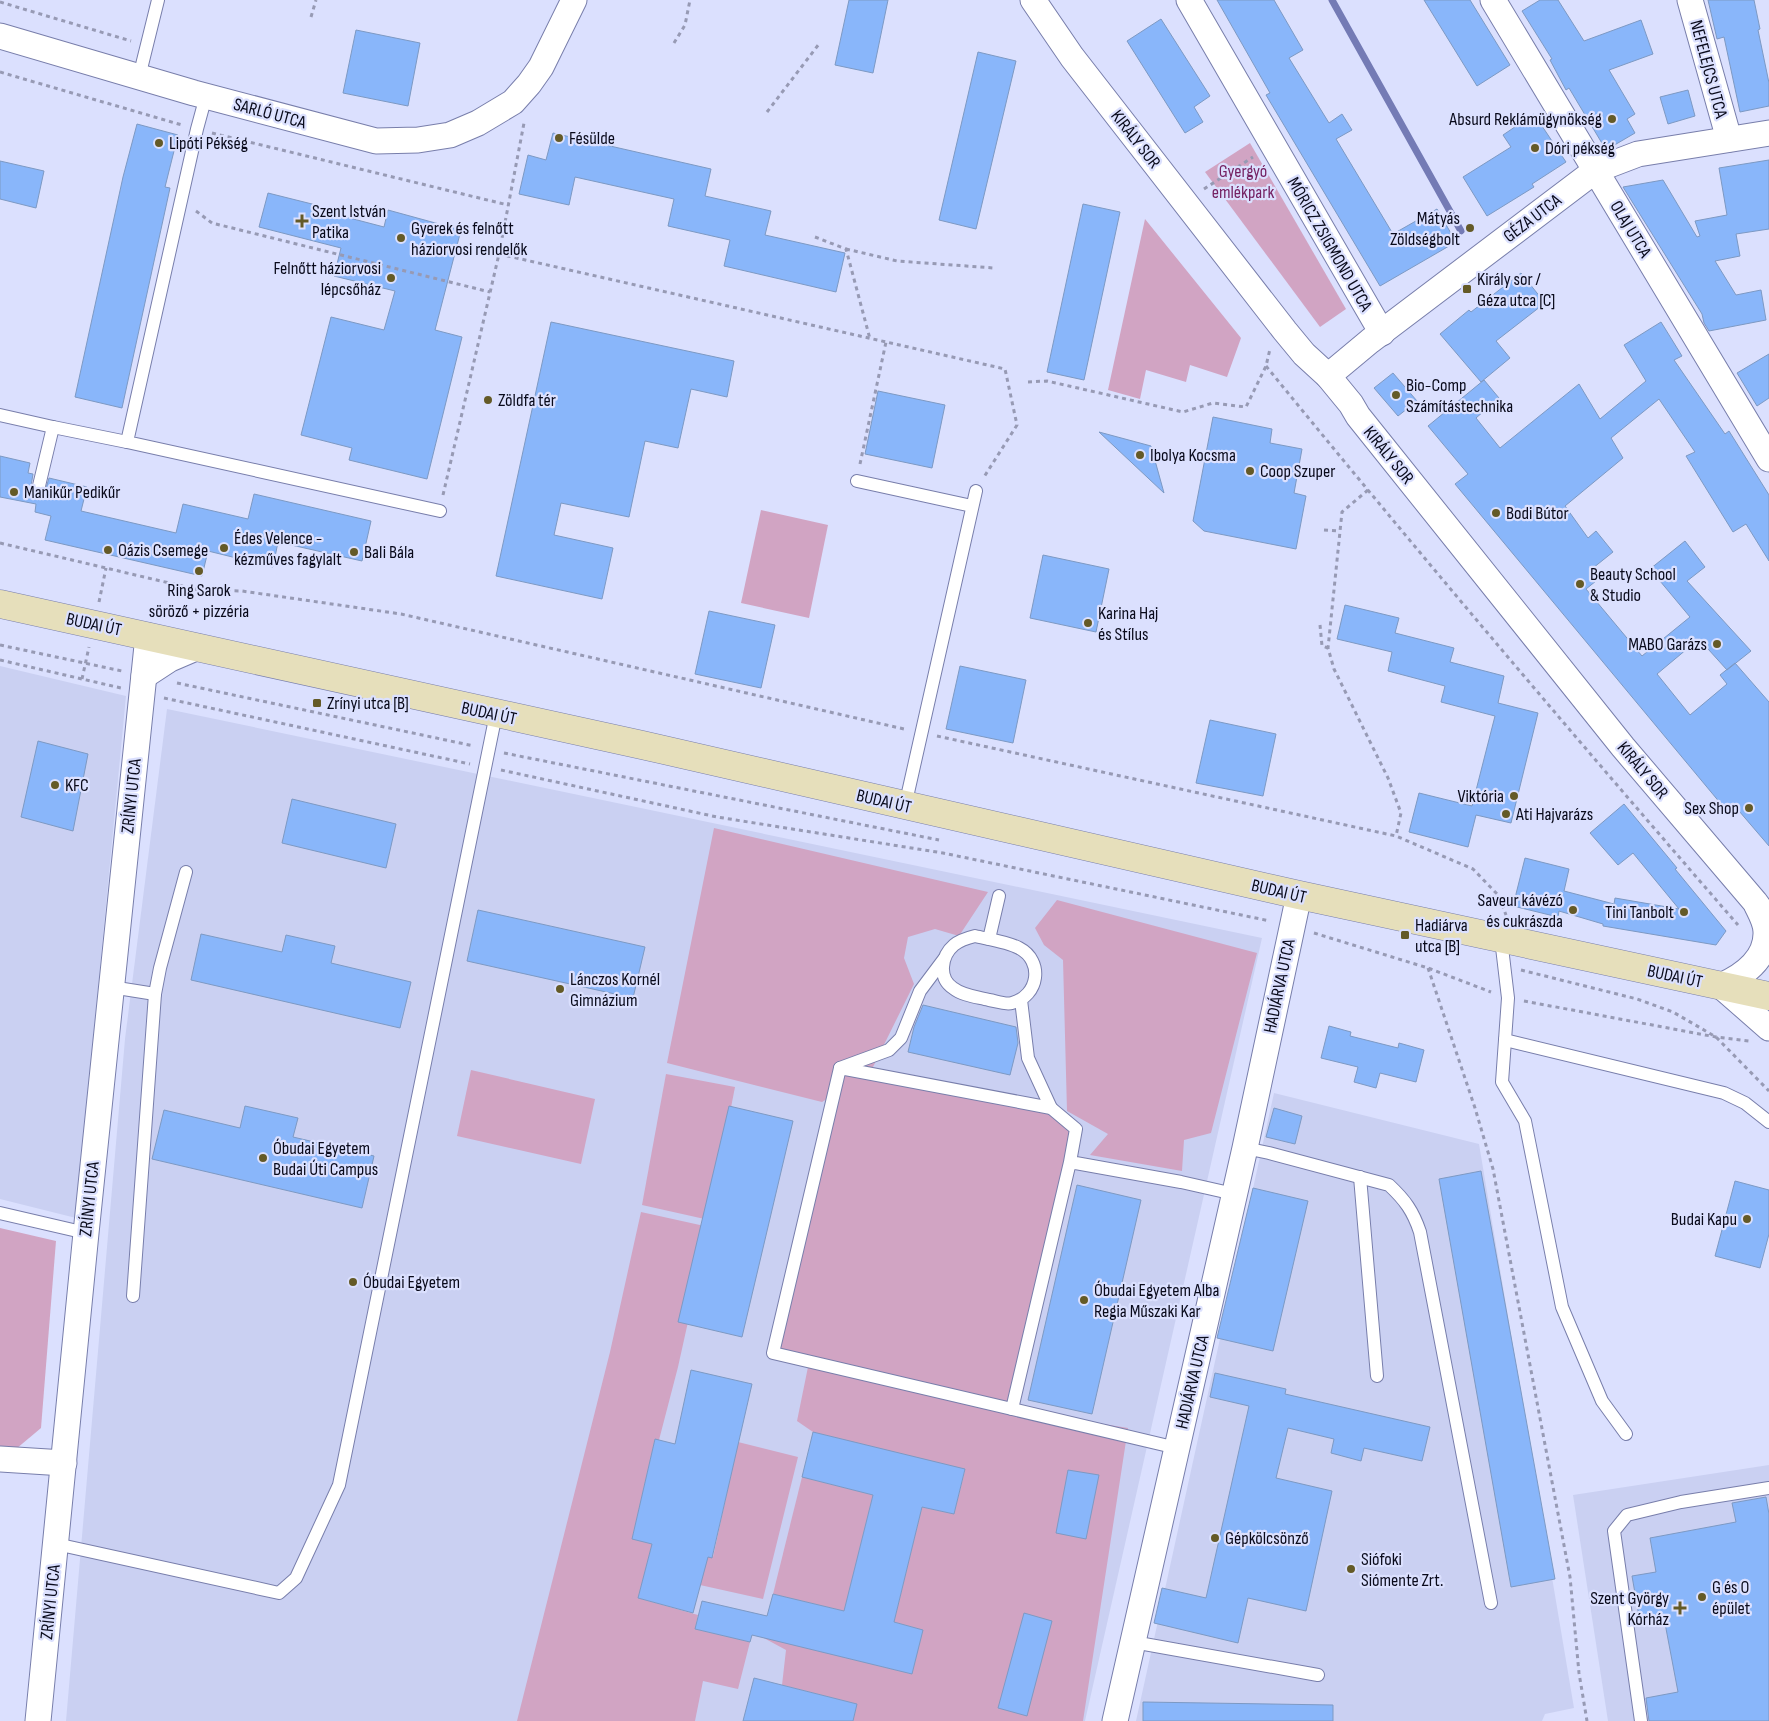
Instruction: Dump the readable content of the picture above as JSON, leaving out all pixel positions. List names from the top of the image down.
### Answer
{
  "streets": {
    "main road": ["BUDAI ÚT"],
    "street": [
      "NEFELEJCS UTCA",
      "SARLÓ UTCA",
      "KIRÁLY SOR",
      "GÉZA UTCA",
      "OLAJ UTCA",
      "MÓRICZ ZSIGMOND UTCA",
      "ZRÍNYI UTCA",
      "HADIÁRVA UTCA"
    ]
  },
  "crossings": [
    ["NEFELEJCS UTCA", "GÉZA UTCA"],
    ["KIRÁLY SOR", "GÉZA UTCA"],
    ["KIRÁLY SOR", "BUDAI ÚT"],
    ["GÉZA UTCA", "OLAJ UTCA"],
    ["GÉZA UTCA", "MÓRICZ ZSIGMOND UTCA"],
    ["BUDAI ÚT", "ZRÍNYI UTCA"],
    ["BUDAI ÚT", "HADIÁRVA UTCA"]
  ],
  "parks": ["Gyergyó emlékpark"],
  "places": {
    "other": [
      "Absurd Reklámügynökség",
      "Fésülde",
      "Lipóti Pékség",
      "Dóri pékség",
      "Mátyás Zöldségbolt",
      "Gyerek és felnőtt háziorvosi rendelők",
      "Felnőtt háziorvosi lépcsőház",
      "Bio-Comp Számítástechnika",
      "Zöldfa tér",
      "Ibolya Kocsma",
      "Coop Szuper",
      "Manikűr Pedikűr",
      "Bodi Bútor",
      "Édes Velence - kézműves fagylalt",
      "Oázis Csemege",
      "Bali Bála",
      "Ring Sarok söröző + pizzéria",
      "Beauty School & Studio",
      "Karina Haj és Stílus",
      "MABO Garázs",
      "KFC",
      "Viktória",
      "Sex Shop",
      "Ati Hajvarázs",
      "Saveur kávézó és cukrászda",
      "Tini Tanbolt",
      "Lánczos Kornél Gimnázium",
      "Óbudai Egyetem Budai Úti Campus",
      "Budai Kapu",
      "Óbudai Egyetem",
      "Óbudai Egyetem Alba Regia Műszaki Kar",
      "Gépkölcsönző",
      "Siófoki Siómente Zrt.",
      "G és O épület"
    ],
    "health": ["Szent István Patika", "Szent György Kórház"],
    "transit": ["Király sor / Géza utca [C]", "Zrínyi utca [B]", "Hadiárva utca [B]"]
  }
}
